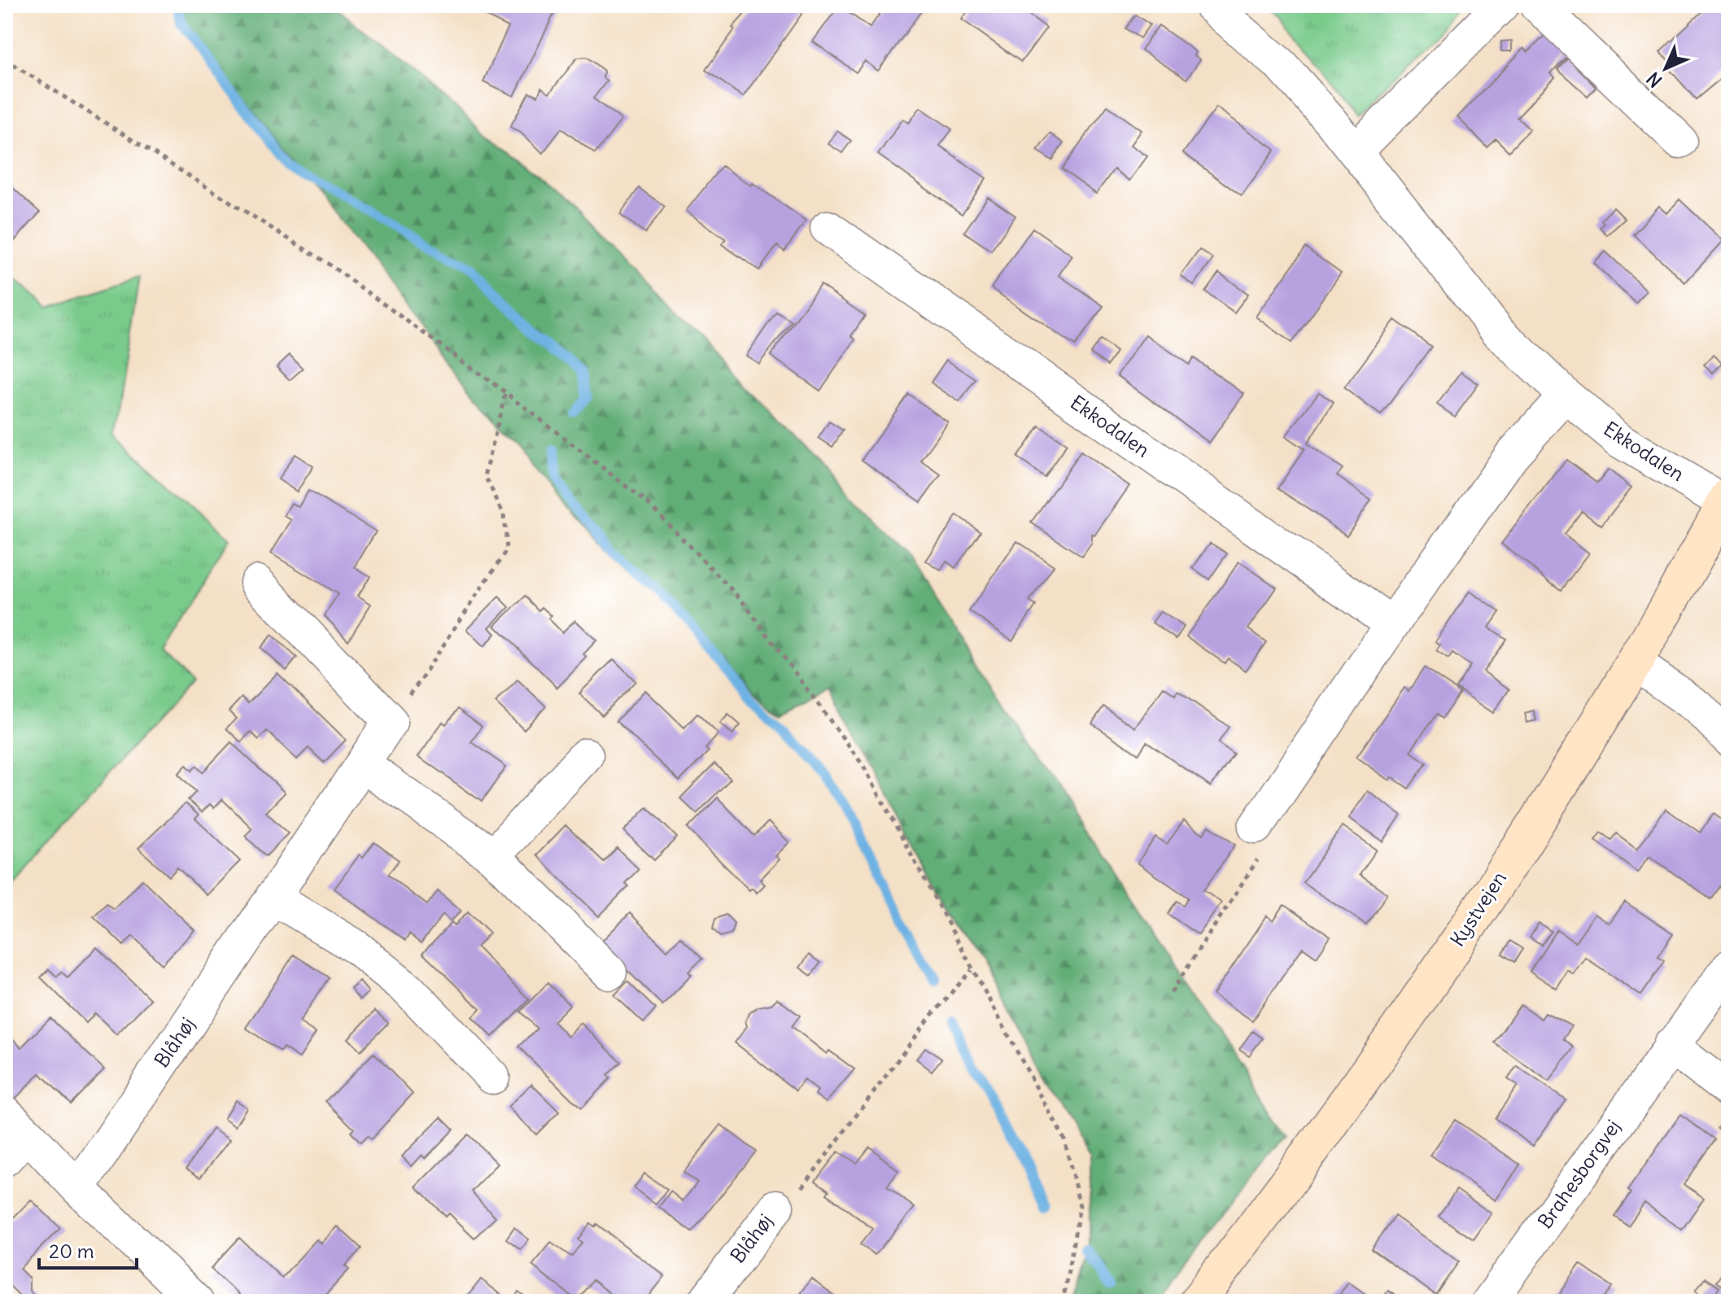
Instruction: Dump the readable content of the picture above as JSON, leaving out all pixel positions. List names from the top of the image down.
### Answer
{
  "streets": {
    "street": [
      "Ekkodalen",
      "Kystvejen",
      "Blåhøj",
      "Brahesborgvej"
    ]
  },
  "crossings": [
    ["Ekkodalen", "Kystvejen"]
  ],
  "scale_bar": "20 m",
  "north": "bottom left"
}
